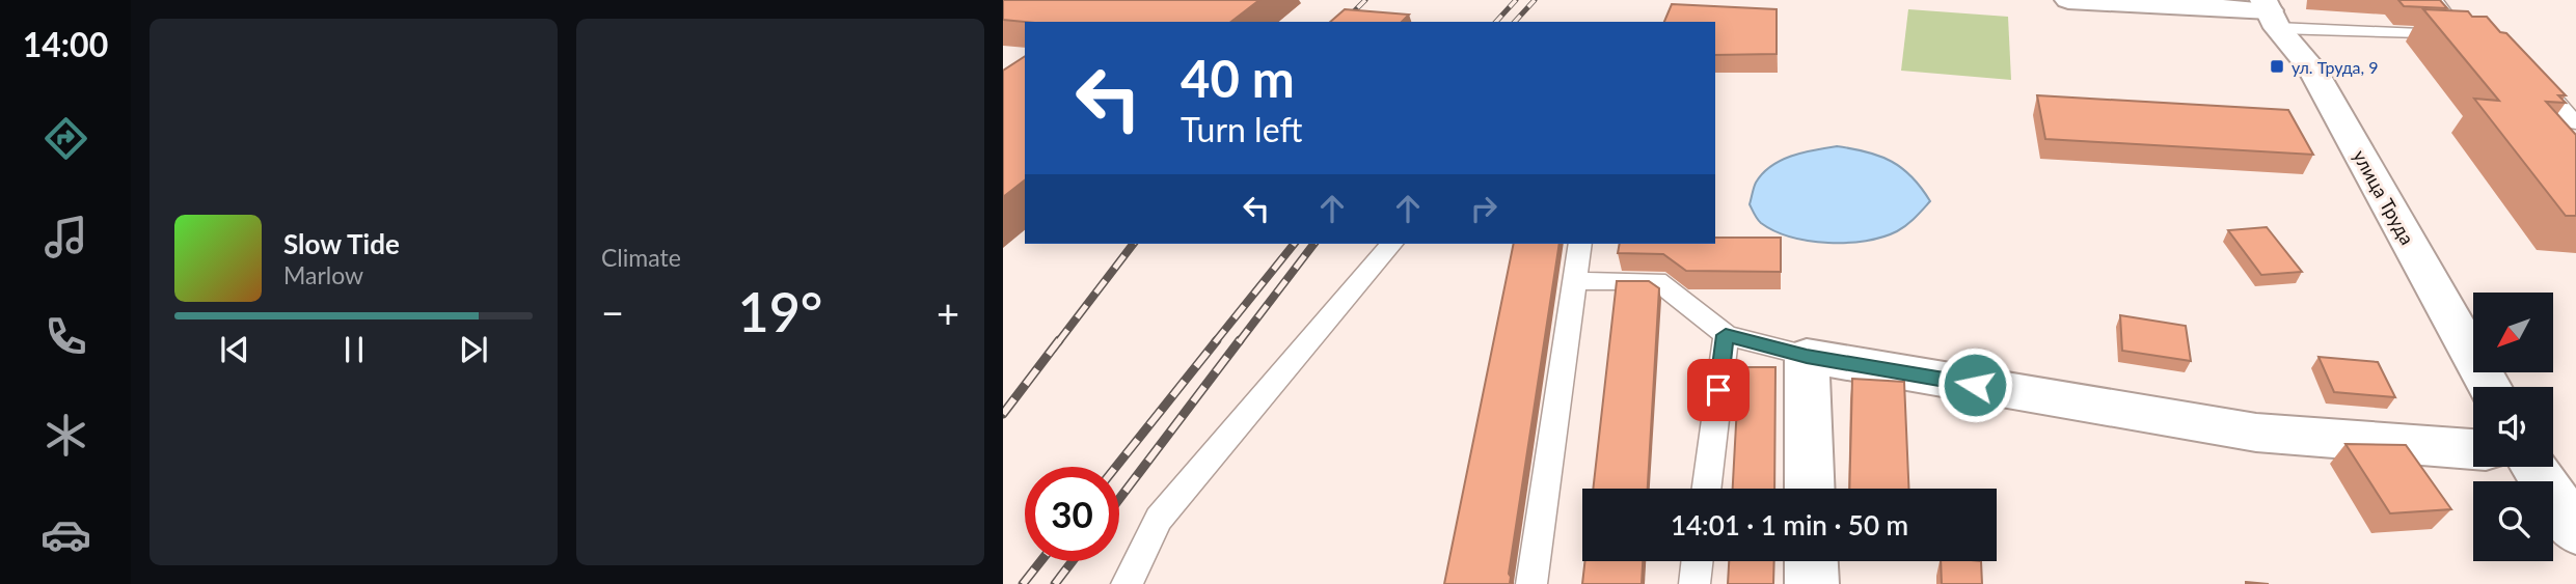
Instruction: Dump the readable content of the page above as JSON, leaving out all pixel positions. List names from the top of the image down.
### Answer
{
  "streets": {
    "street": ["улица Труда"]
  },
  "places": {
    "transit": ["ул. Труда, 9"]
  },
  "north": "bottom left",
  "page": {
    "tabs": "14:00",
    "tile": "Climate",
    "turn": ["40 m", "Turn left"],
    "song": ["Slow Tide", "Marlow"],
    "heat": ["−", "19°", "+"],
    "limit": "30",
    "trip": "14:01 · 1 min · 50 m"
  }
}
